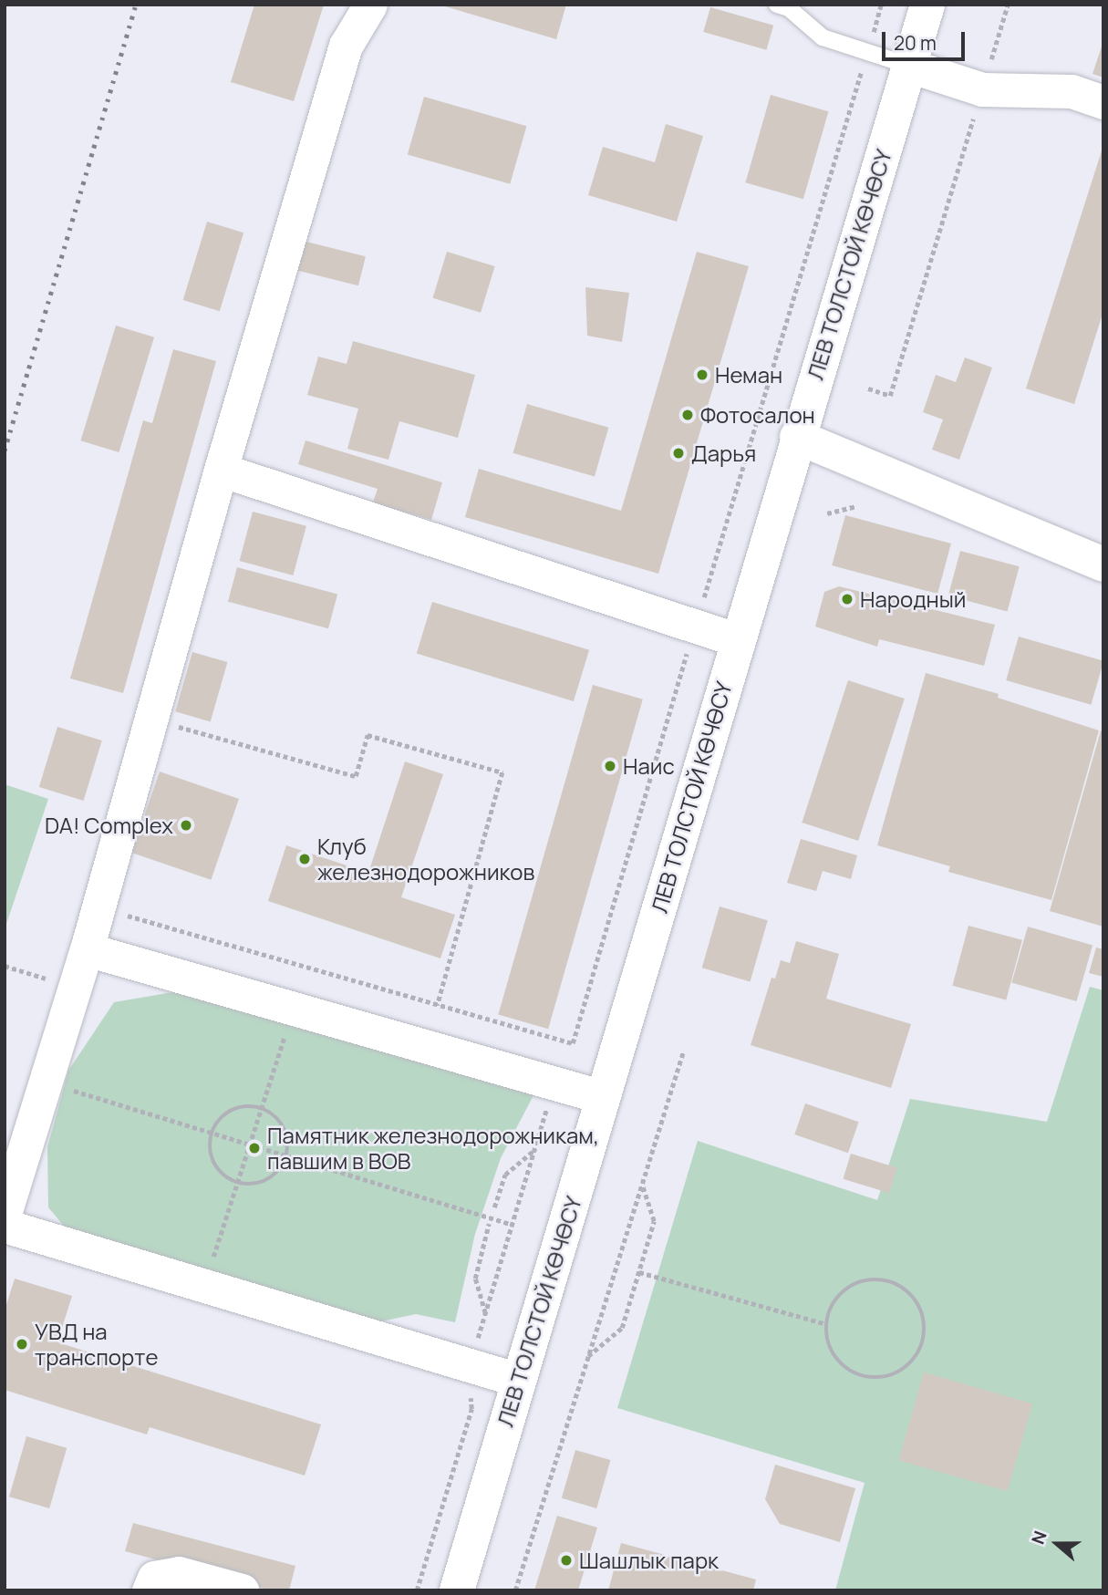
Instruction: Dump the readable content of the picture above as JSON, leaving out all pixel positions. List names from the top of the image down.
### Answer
{
  "streets": {
    "main road": ["ЛЕВ ТОЛСТОЙ КӨЧӨСҮ"]
  },
  "places": [
    "Неман",
    "Фотосалон",
    "Дарья",
    "Народный",
    "Наис",
    "DA! Complex",
    "Клуб железнодорожников",
    "Памятник железнодорожникам, павшим в ВОВ",
    "УВД на транспорте",
    "Шашлык парк"
  ],
  "scale_bar": "20 m",
  "north": "left"
}
